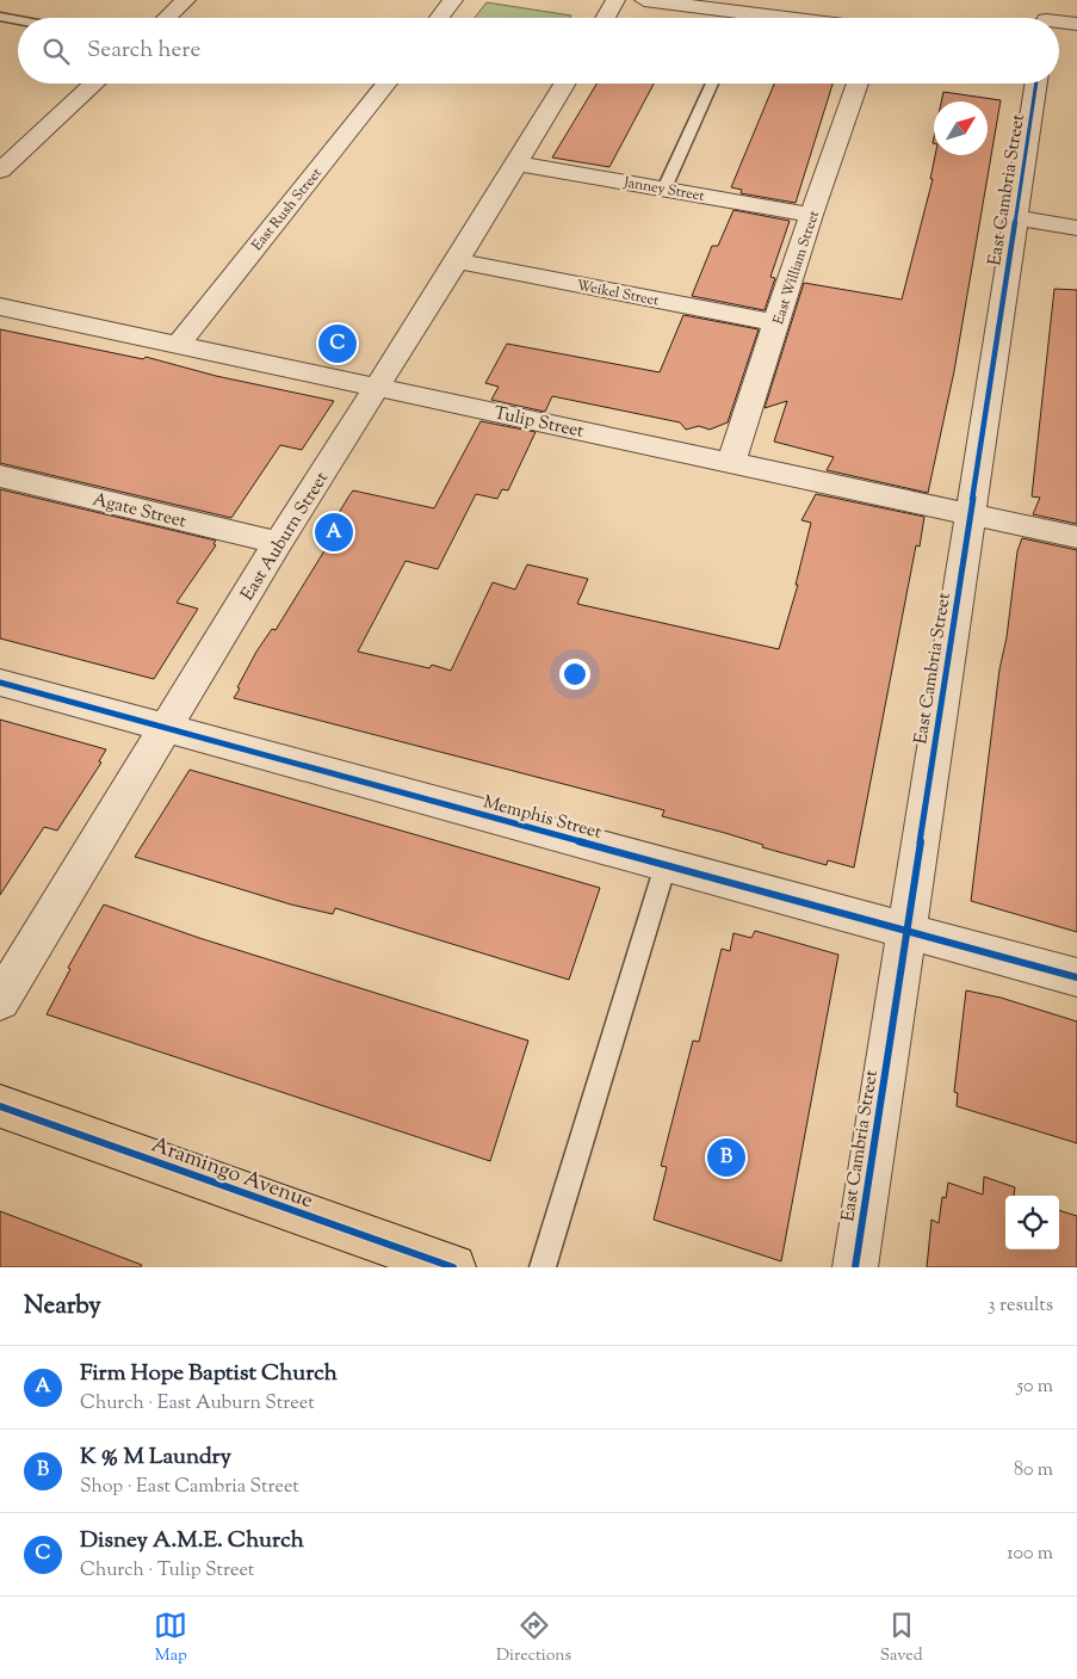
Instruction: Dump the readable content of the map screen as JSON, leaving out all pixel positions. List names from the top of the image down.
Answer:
{
  "streets": {
    "main road": ["Aramingo Avenue"],
    "street": [
      "Janney Street",
      "East Cambria Street",
      "East Rush Street",
      "East William Street",
      "Weikel Street",
      "Tulip Street",
      "Agate Street",
      "East Auburn Street",
      "Memphis Street"
    ]
  },
  "crossings": [
    ["Janney Street", "East William Street"],
    ["Janney Street", "East Auburn Street"],
    ["East Cambria Street", "Tulip Street"],
    ["East Cambria Street", "Memphis Street"],
    ["East Rush Street", "Tulip Street"],
    ["East William Street", "Weikel Street"],
    ["East William Street", "Tulip Street"],
    ["Weikel Street", "East Auburn Street"],
    ["Tulip Street", "East Auburn Street"],
    ["Agate Street", "East Auburn Street"],
    ["East Auburn Street", "Memphis Street"]
  ],
  "north": "top right",
  "page": {
    "search": "Search here",
    "pins": ["C", "A", "B"],
    "heading": ["Nearby", "3 results"],
    "list": [
      {
        "mark": "A",
        "name": "Firm Hope Baptist Church",
        "note": "Church · East Auburn Street",
        "value": "50 m"
      },
      {
        "mark": "B",
        "name": "K % M Laundry",
        "note": "Shop · East Cambria Street",
        "value": "80 m"
      },
      {
        "mark": "C",
        "name": "Disney A.M.E. Church",
        "note": "Church · Tulip Street",
        "value": "100 m"
      }
    ],
    "nav": ["Map", "Directions", "Saved"]
  }
}
